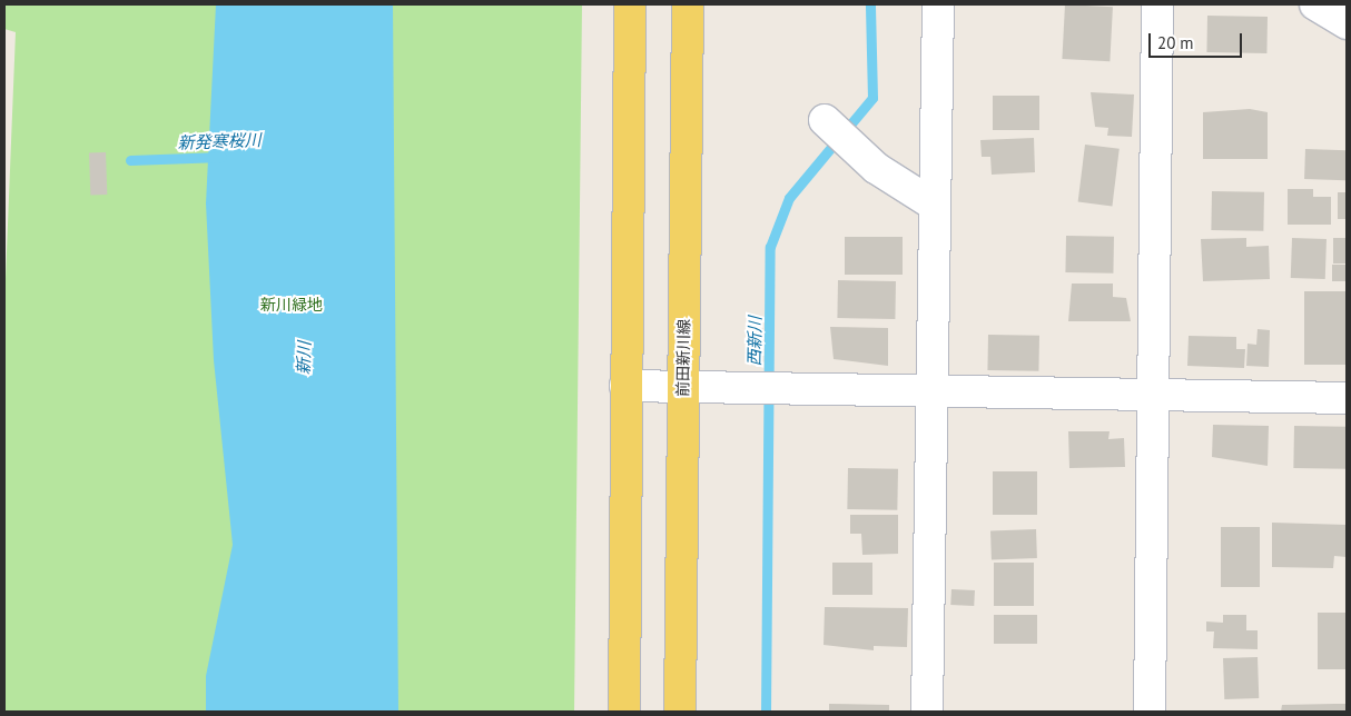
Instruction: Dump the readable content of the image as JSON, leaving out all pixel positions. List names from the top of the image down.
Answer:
{
  "streets": {
    "main road": ["前田新川線"]
  },
  "water": ["新発寒桜川", "西新川", "新川"],
  "parks": ["新川緑地"],
  "scale_bar": "20 m"
}
